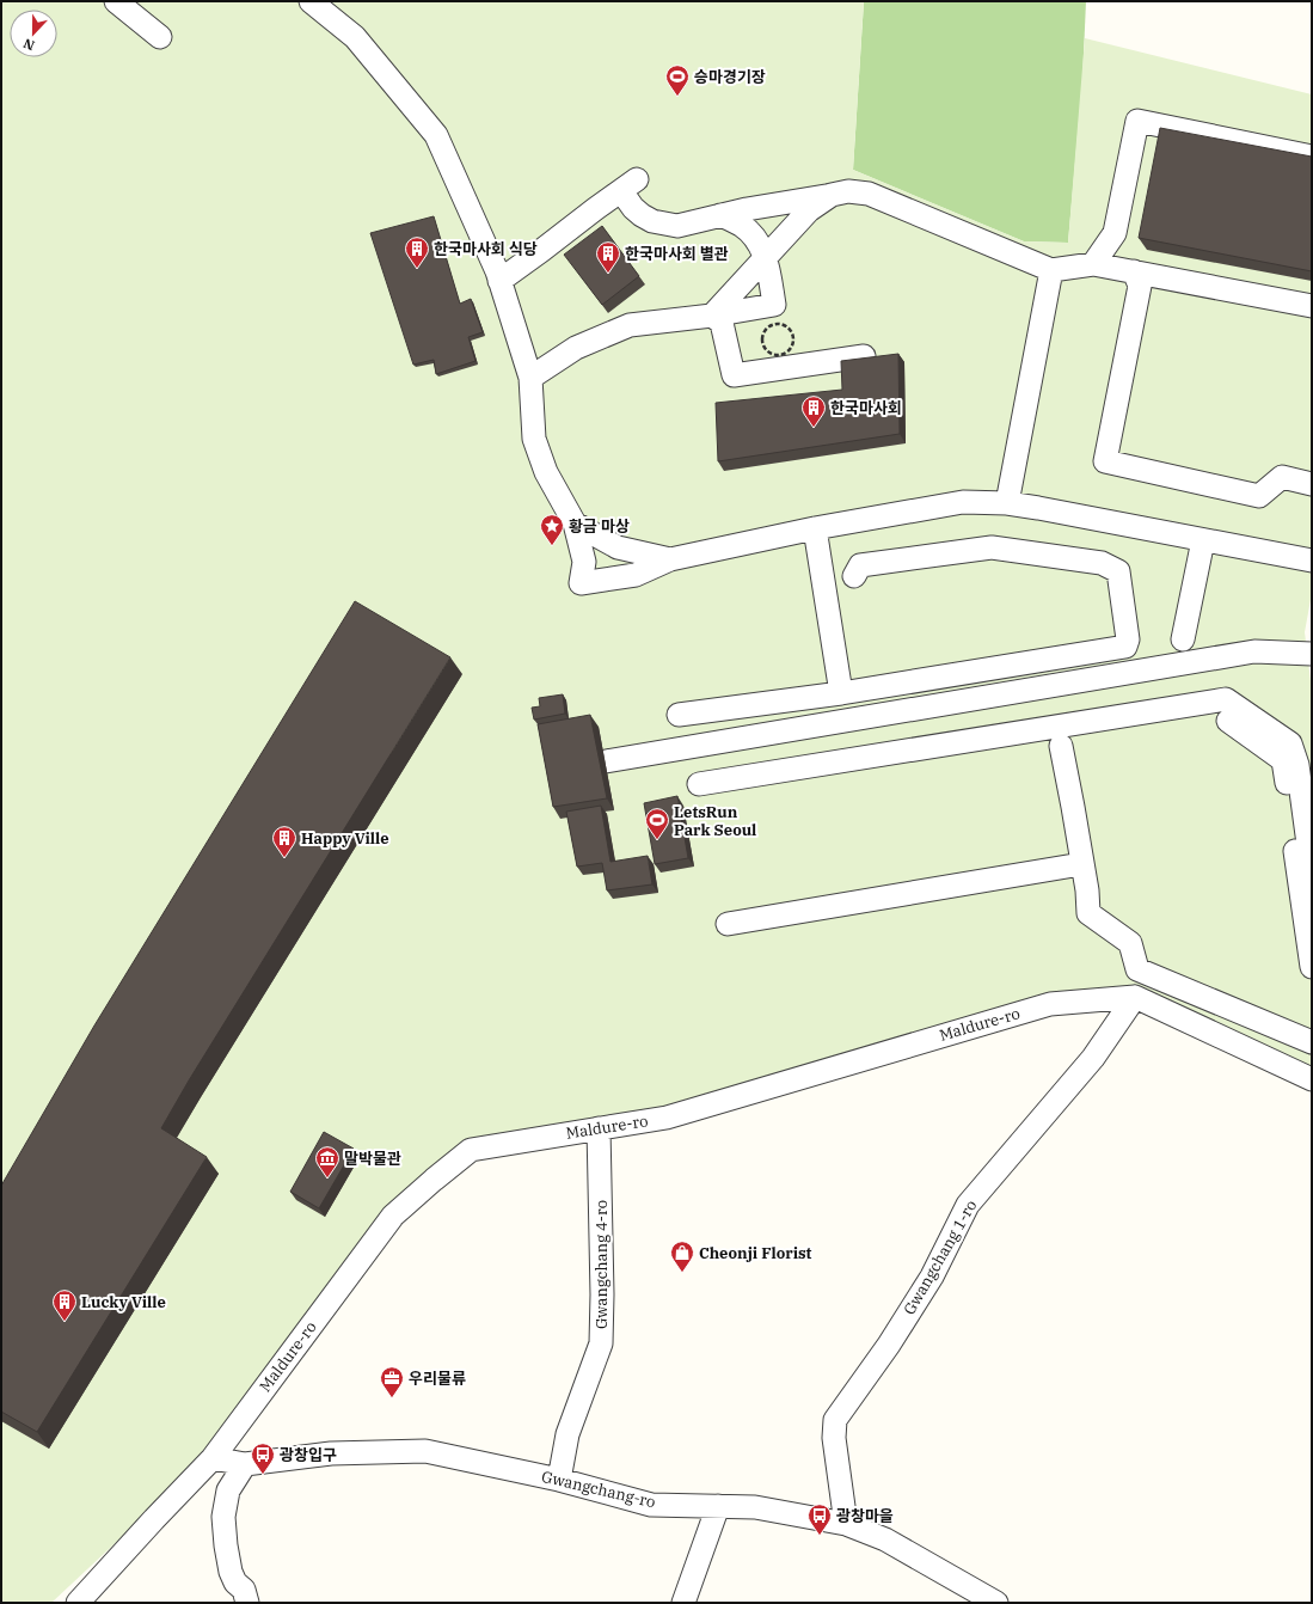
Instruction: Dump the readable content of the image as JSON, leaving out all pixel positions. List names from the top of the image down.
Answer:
{
  "streets": {
    "street": [
      "Maldure-ro",
      "Gwangchang 1-ro",
      "Gwangchang 4-ro",
      "Gwangchang-ro"
    ]
  },
  "crossings": [
    ["Maldure-ro", "Gwangchang 1-ro"],
    ["Maldure-ro", "Gwangchang 4-ro"],
    ["Maldure-ro", "Gwangchang-ro"],
    ["Gwangchang 1-ro", "Gwangchang-ro"],
    ["Gwangchang 4-ro", "Gwangchang-ro"]
  ],
  "places": {
    "sports": ["승마경기장", "LetsRun Park Seoul"],
    "building": [
      "한국마사회 식당",
      "한국마사회 별관",
      "한국마사회",
      "Happy Ville",
      "Lucky Ville"
    ],
    "place": ["황금 마상"],
    "museum": ["말박물관"],
    "shop": ["Cheonji Florist"],
    "office": ["우리물류"],
    "bus stop": ["광창입구", "광창마을"]
  },
  "north": "bottom"
}
